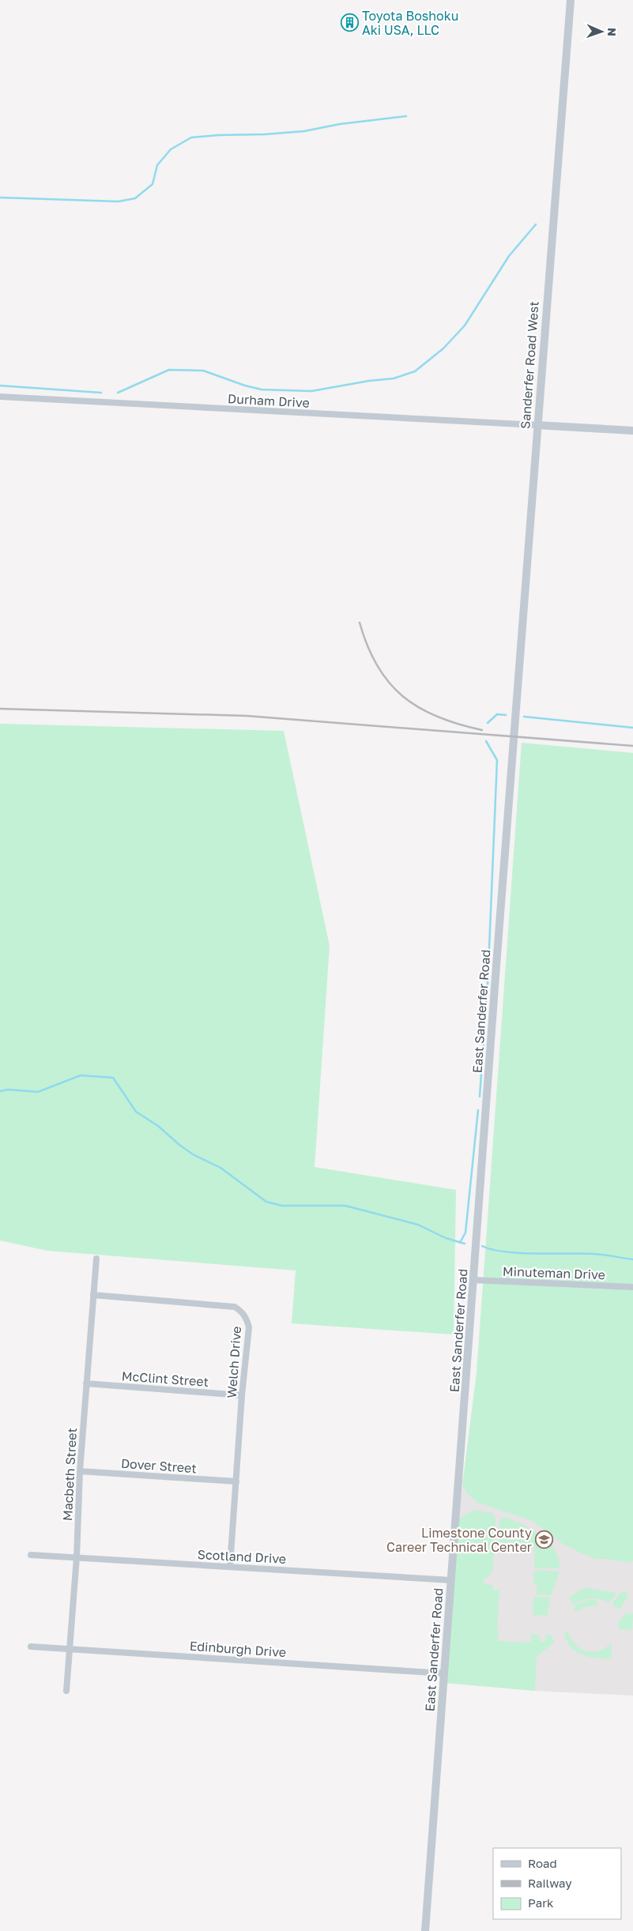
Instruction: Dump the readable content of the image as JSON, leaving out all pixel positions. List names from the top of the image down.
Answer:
{
  "streets": {
    "street": [
      "Sanderfer Road West",
      "Durham Drive",
      "East Sanderfer Road",
      "Minuteman Drive",
      "Welch Drive",
      "McClint Street",
      "Dover Street",
      "Macbeth Street",
      "Scotland Drive",
      "Edinburgh Drive"
    ]
  },
  "crossings": [
    ["Sanderfer Road West", "Durham Drive"],
    ["Sanderfer Road West", "East Sanderfer Road"],
    ["East Sanderfer Road", "Minuteman Drive"],
    ["East Sanderfer Road", "Scotland Drive"],
    ["East Sanderfer Road", "Edinburgh Drive"],
    ["Welch Drive", "McClint Street"],
    ["Welch Drive", "Dover Street"],
    ["Welch Drive", "Macbeth Street"],
    ["Welch Drive", "Scotland Drive"],
    ["McClint Street", "Macbeth Street"],
    ["Dover Street", "Macbeth Street"],
    ["Macbeth Street", "Scotland Drive"],
    ["Macbeth Street", "Edinburgh Drive"]
  ],
  "places": {
    "building": ["Toyota Boshoku Aki USA, LLC"],
    "school or university": ["Limestone County Career Technical Center"]
  },
  "legend": ["Road", "Railway", "Park"],
  "north": "right"
}
